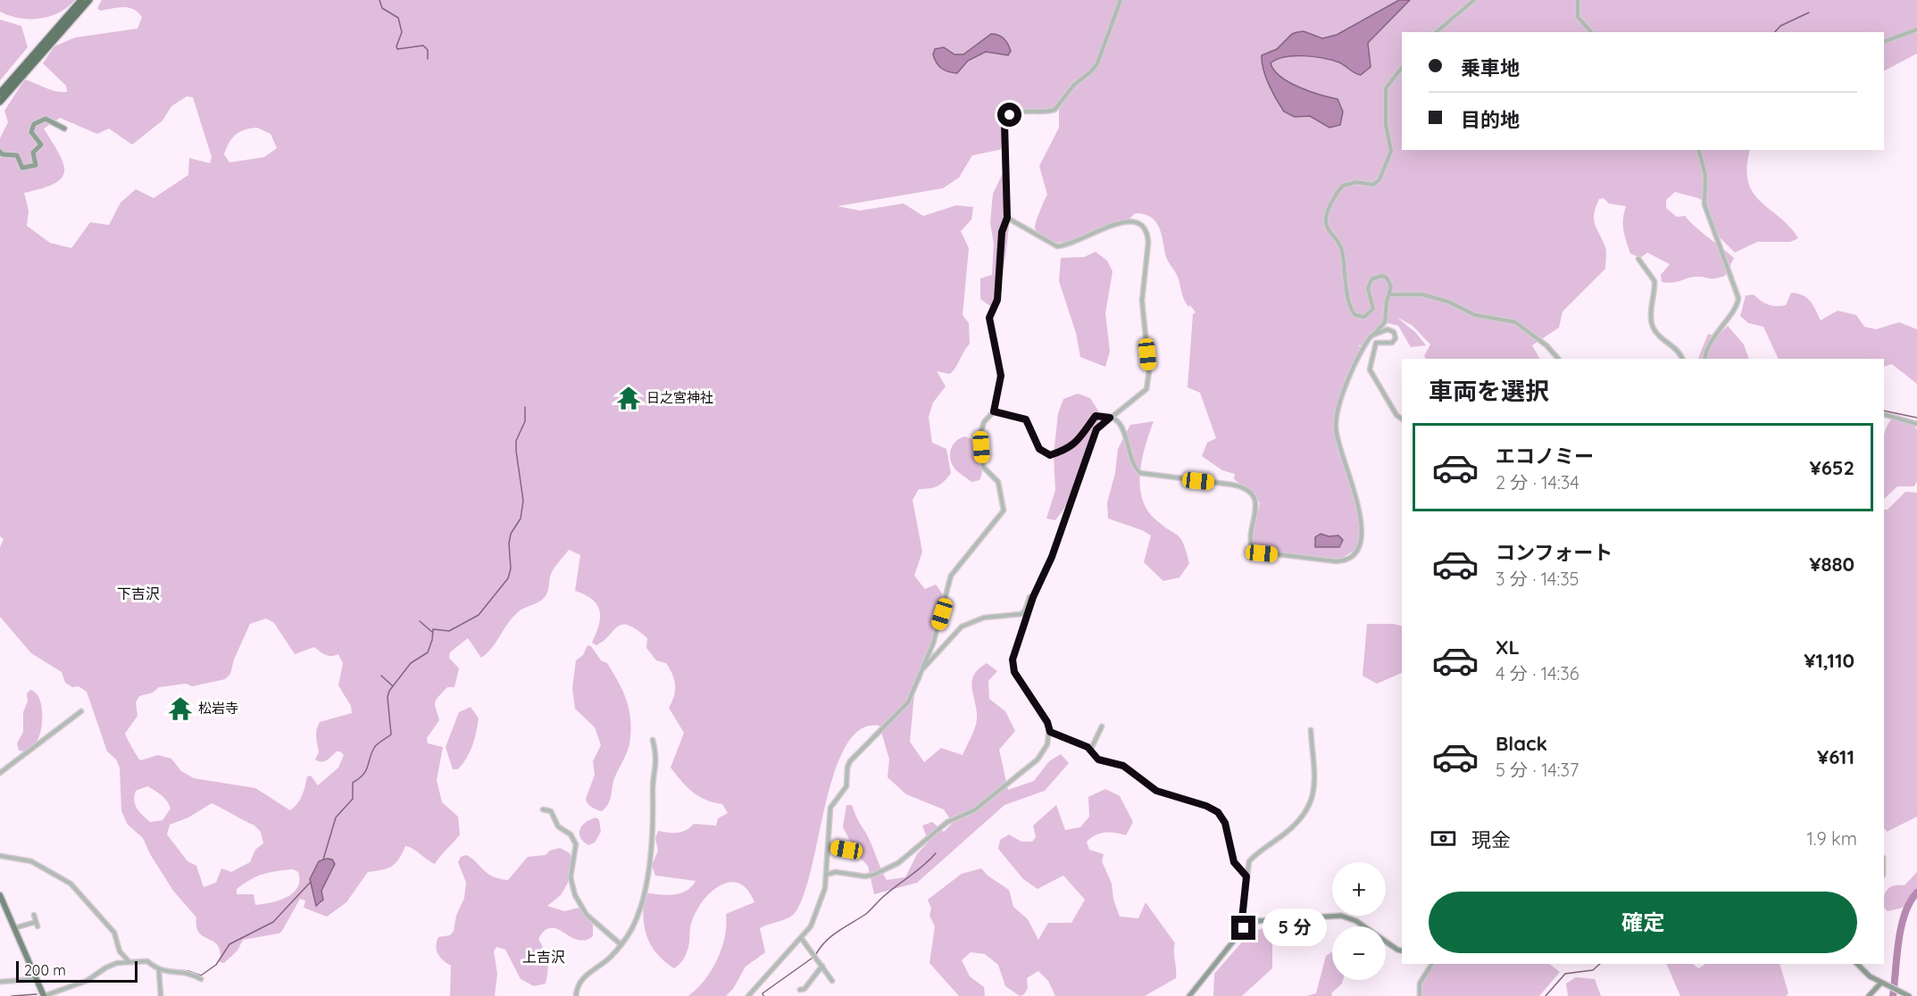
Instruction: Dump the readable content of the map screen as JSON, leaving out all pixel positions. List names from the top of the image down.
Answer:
{
  "districts": ["下吉沢", "上吉沢"],
  "places": {
    "temple": ["日之宮神社", "松岩寺"]
  },
  "scale_bar": "200 m",
  "page": {
    "banner": ["乗車地", "目的地"],
    "heading": "車両を選択",
    "list": [
      {
        "name": "エコノミー",
        "note": "2 分 · 14:34",
        "value": "¥652"
      },
      {
        "name": "コンフォート",
        "note": "3 分 · 14:35",
        "value": "¥880"
      },
      {
        "name": "XL",
        "note": "4 分 · 14:36",
        "value": "¥1,110"
      },
      {
        "name": "Black",
        "note": "5 分 · 14:37",
        "value": "¥611"
      }
    ],
    "pay": ["現金", "1.9 km"],
    "map_buttons": ["+", "−"],
    "buttons": "確定",
    "bubble": "5 分",
    "scale": "200 m"
  }
}
